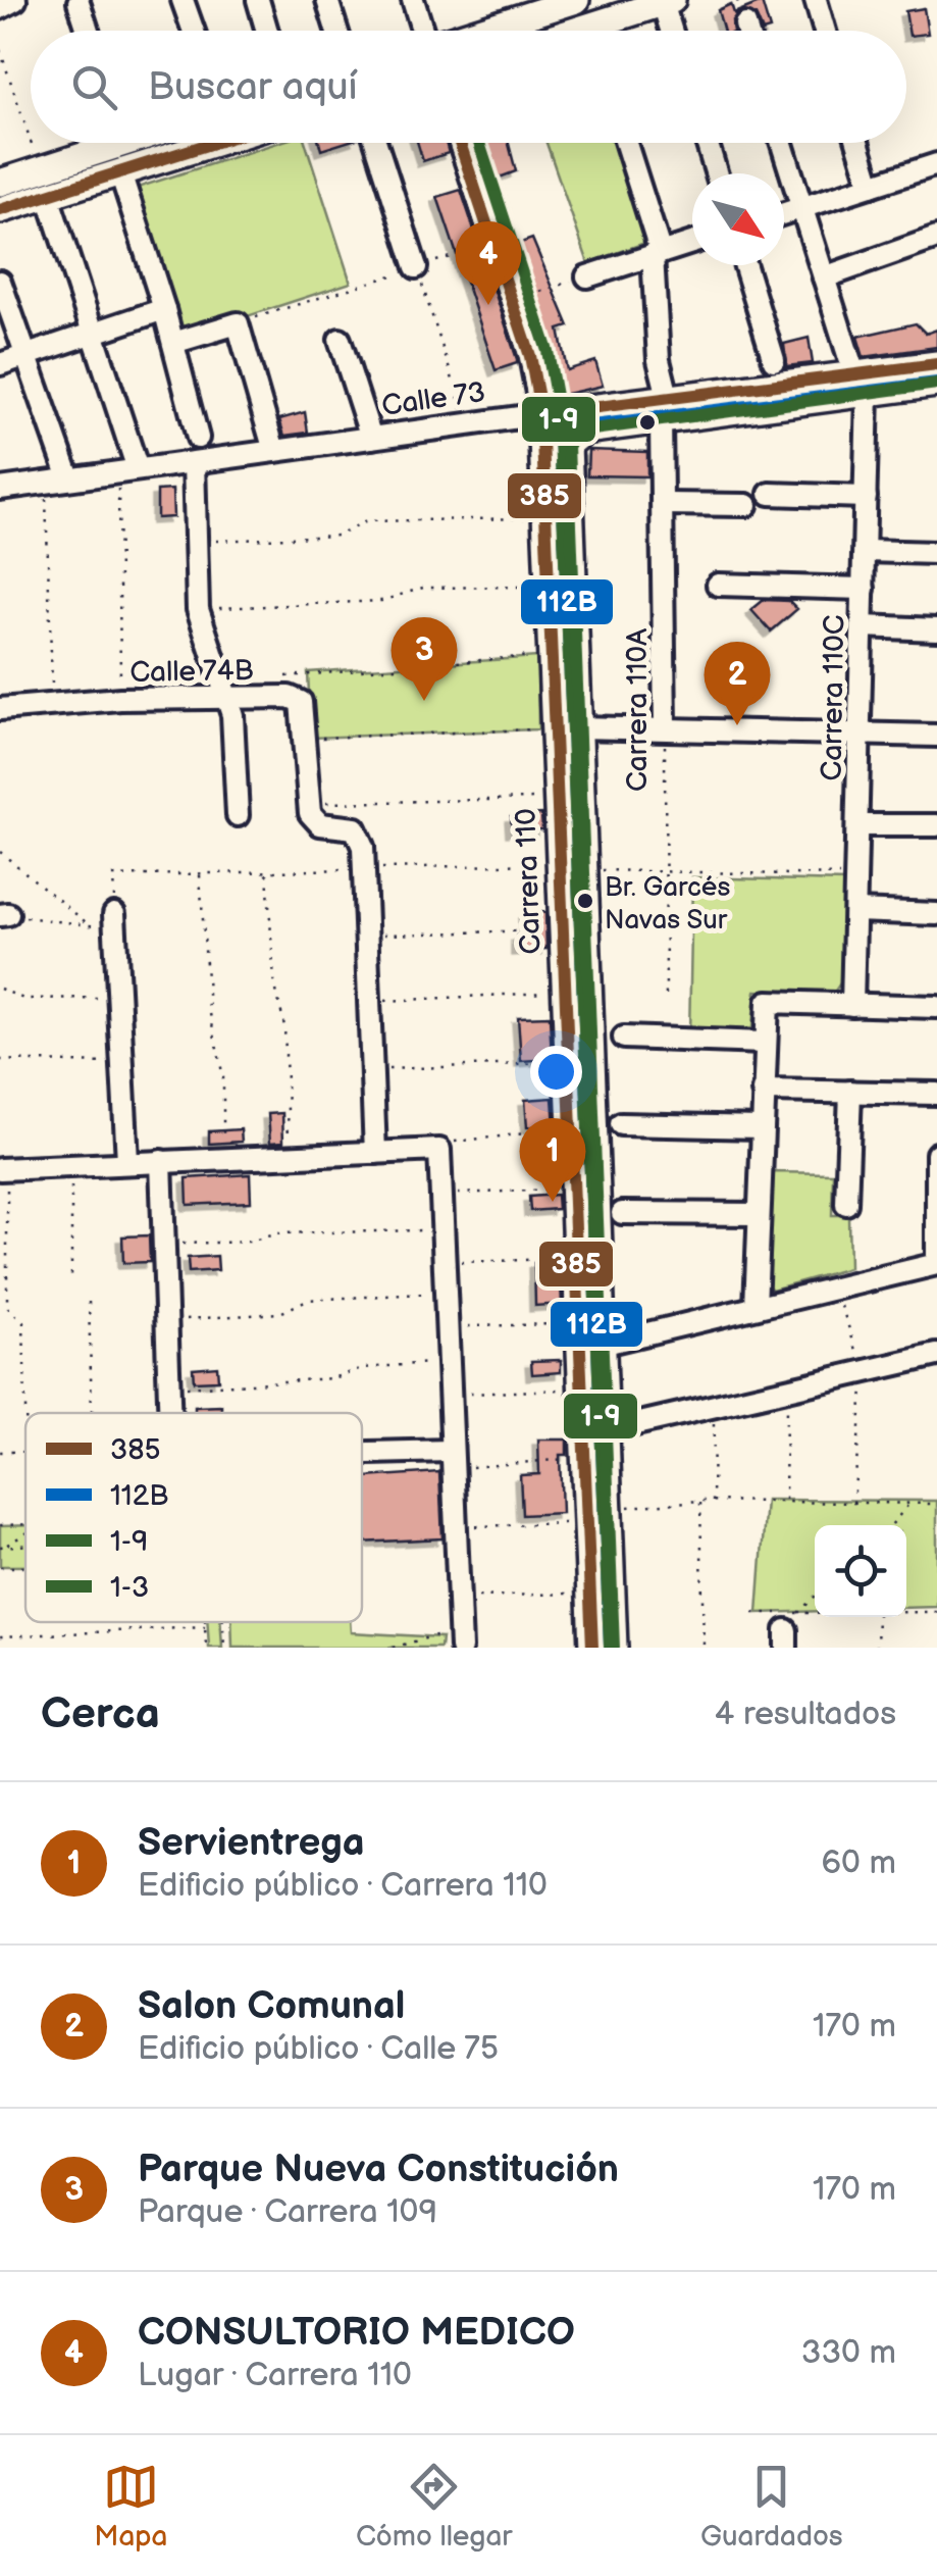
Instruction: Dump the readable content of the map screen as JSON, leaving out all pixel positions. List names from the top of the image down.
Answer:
{
  "streets": {
    "main road": ["Calle 73", "Carrera 110"],
    "street": ["Calle 74B", "Carrera 110C", "Carrera 110A"]
  },
  "crossings": [
    ["Calle 73", "Carrera 110C"],
    ["Calle 73", "Carrera 110A"],
    ["Calle 73", "Carrera 110"]
  ],
  "places": ["Br. Garcés Navas Sur"],
  "lines": [
    "transit line 385",
    "transit line 1-9",
    "transit line 112B",
    "transit line 1-3"
  ],
  "legend": [
    "385",
    "112B",
    "1-9",
    "1-3"
  ],
  "north": "bottom right",
  "page": {
    "search": "Buscar aquí",
    "pins": [
      "4",
      "3",
      "2",
      "1"
    ],
    "heading": ["Cerca", "4 resultados"],
    "list": [
      {
        "mark": "1",
        "name": "Servientrega",
        "note": "Edificio público · Carrera 110",
        "value": "60 m"
      },
      {
        "mark": "2",
        "name": "Salon Comunal",
        "note": "Edificio público · Calle 75",
        "value": "170 m"
      },
      {
        "mark": "3",
        "name": "Parque Nueva Constitución",
        "note": "Parque · Carrera 109",
        "value": "170 m"
      },
      {
        "mark": "4",
        "name": "CONSULTORIO MEDICO",
        "note": "Lugar · Carrera 110",
        "value": "330 m"
      }
    ],
    "nav": ["Mapa", "Cómo llegar", "Guardados"]
  }
}
